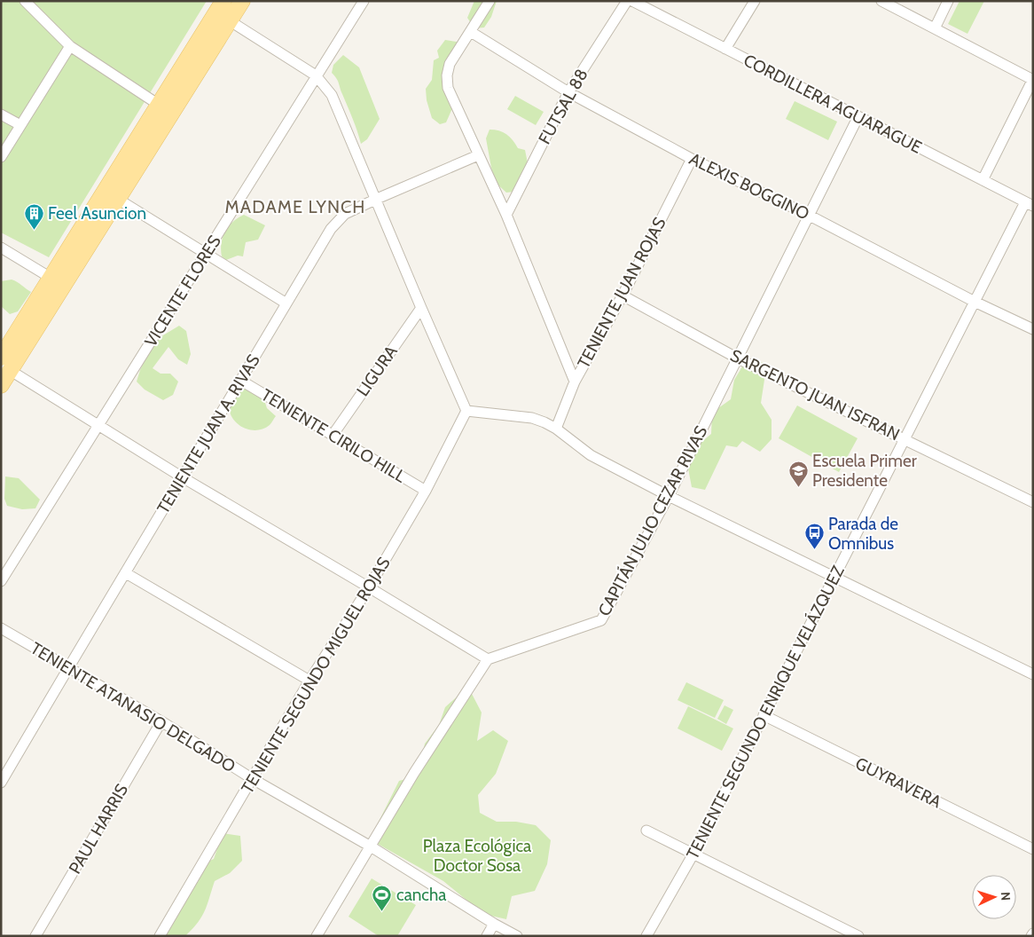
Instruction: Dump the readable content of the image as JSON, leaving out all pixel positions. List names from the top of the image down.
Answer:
{
  "streets": {
    "street": [
      "CORDILLERA AGUARAGUE",
      "FUTSAL 88",
      "ALEXIS BOGGINO",
      "VICENTE FLORES",
      "TENIENTE JUAN ROJAS",
      "LIGURA",
      "SARGENTO JUAN ISFRAN",
      "TENIENTE JUAN A. RIVAS",
      "TENIENTE CIRILO HILL",
      "CAPITÁN JULIO CEZAR RIVAS",
      "TENIENTE SEGUNDO MIGUEL ROJAS",
      "TENIENTE ATANASIO DELGADO",
      "TENIENTE SEGUNDO ENRIQUE VELÁZQUEZ",
      "GUYRAVERA",
      "PAUL HARRIS"
    ]
  },
  "crossings": [
    ["CORDILLERA AGUARAGUE", "CAPITÁN JULIO CEZAR RIVAS"],
    ["CORDILLERA AGUARAGUE", "TENIENTE SEGUNDO ENRIQUE VELÁZQUEZ"],
    ["FUTSAL 88", "ALEXIS BOGGINO"],
    ["ALEXIS BOGGINO", "TENIENTE JUAN ROJAS"],
    ["ALEXIS BOGGINO", "CAPITÁN JULIO CEZAR RIVAS"],
    ["ALEXIS BOGGINO", "TENIENTE SEGUNDO ENRIQUE VELÁZQUEZ"],
    ["TENIENTE JUAN ROJAS", "SARGENTO JUAN ISFRAN"],
    ["LIGURA", "TENIENTE CIRILO HILL"],
    ["SARGENTO JUAN ISFRAN", "CAPITÁN JULIO CEZAR RIVAS"],
    ["SARGENTO JUAN ISFRAN", "TENIENTE SEGUNDO ENRIQUE VELÁZQUEZ"],
    ["TENIENTE JUAN A. RIVAS", "TENIENTE CIRILO HILL"],
    ["TENIENTE JUAN A. RIVAS", "TENIENTE ATANASIO DELGADO"],
    ["TENIENTE CIRILO HILL", "TENIENTE SEGUNDO MIGUEL ROJAS"],
    ["TENIENTE SEGUNDO MIGUEL ROJAS", "TENIENTE ATANASIO DELGADO"],
    ["TENIENTE ATANASIO DELGADO", "PAUL HARRIS"],
    ["TENIENTE SEGUNDO ENRIQUE VELÁZQUEZ", "GUYRAVERA"]
  ],
  "districts": ["MADAME LYNCH"],
  "parks": ["Plaza Ecológica Doctor Sosa"],
  "places": {
    "building": ["Feel Asuncion"],
    "school or university": ["Escuela Primer Presidente"],
    "bus stop": ["Parada de Omnibus"],
    "sports": ["cancha"]
  },
  "north": "right"
}
